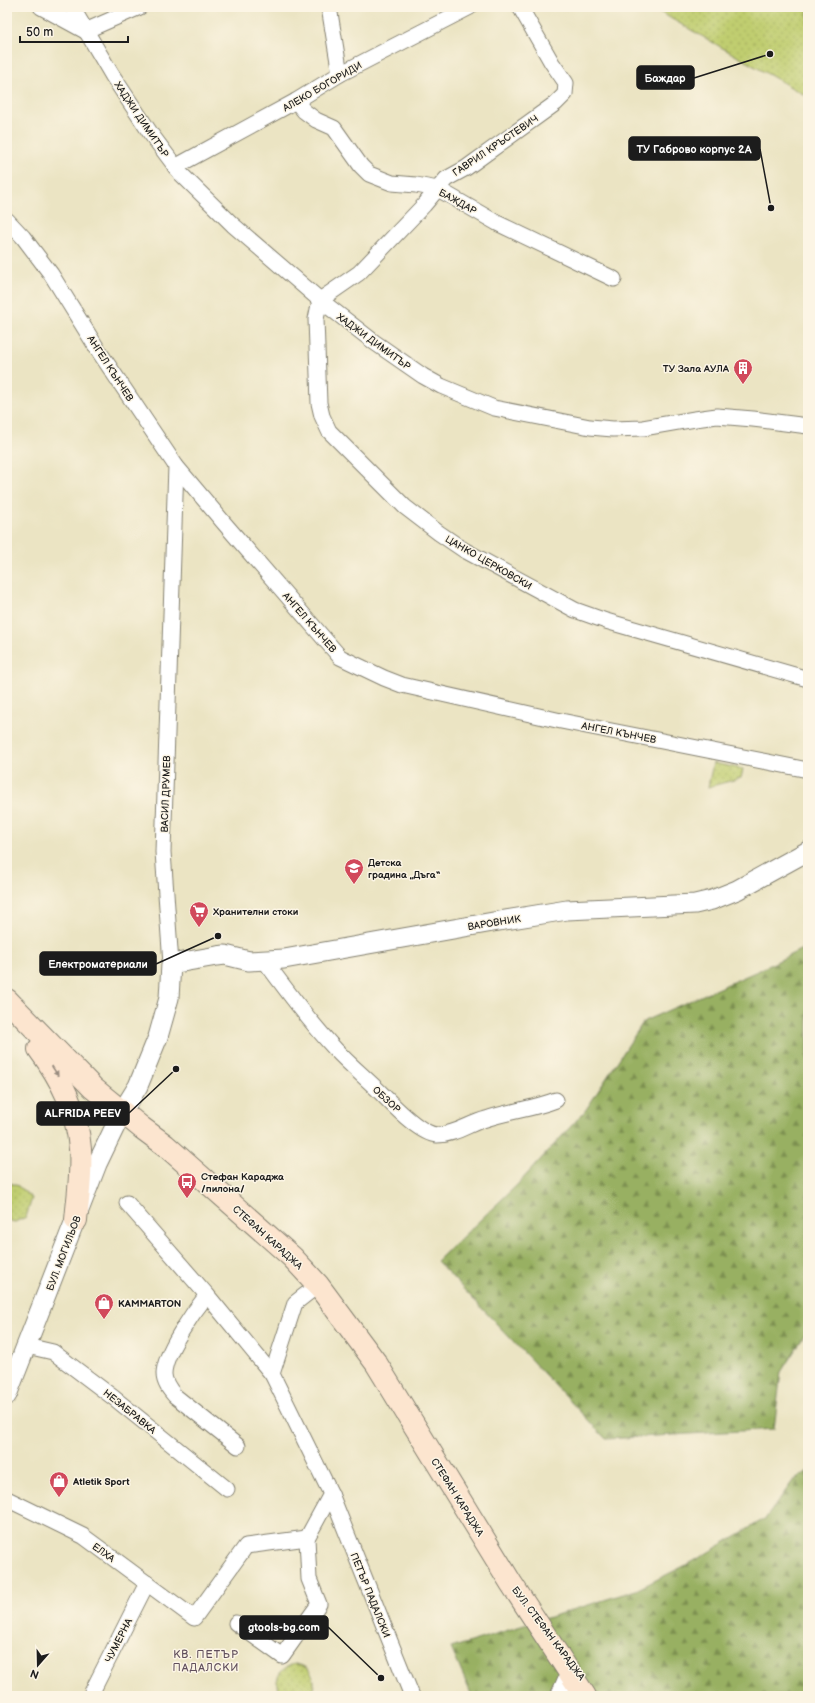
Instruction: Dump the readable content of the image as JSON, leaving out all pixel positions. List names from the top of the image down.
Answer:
{
  "streets": {
    "main road": ["СТЕФАН КАРАДЖА", "БУЛ. СТЕФАН КАРАДЖА"],
    "street": [
      "АЛЕКО БОГОРИДИ",
      "ХАДЖИ ДИМИТЪР",
      "ГАВРИЛ КРЪСТЕВИЧ",
      "БАЖДАР",
      "АНГЕЛ КЪНЧЕВ",
      "ЦАНКО ЦЕРКОВСКИ",
      "ВАСИЛ ДРУМЕВ",
      "ВАРОВНИК",
      "ОБЗОР",
      "БУЛ. МОГИЛЬОВ",
      "НЕЗАБРАВКА",
      "ЕЛХА",
      "ПЕТЪР ПАДАЛСКИ",
      "ЧУМЕРНА"
    ]
  },
  "crossings": [
    ["АЛЕКО БОГОРИДИ", "ХАДЖИ ДИМИТЪР"],
    ["АЛЕКО БОГОРИДИ", "БАЖДАР"],
    ["ХАДЖИ ДИМИТЪР", "ГАВРИЛ КРЪСТЕВИЧ"],
    ["ХАДЖИ ДИМИТЪР", "ЦАНКО ЦЕРКОВСКИ"],
    ["ГАВРИЛ КРЪСТЕВИЧ", "БАЖДАР"],
    ["ГАВРИЛ КРЪСТЕВИЧ", "ЦАНКО ЦЕРКОВСКИ"],
    ["АНГЕЛ КЪНЧЕВ", "ВАСИЛ ДРУМЕВ"],
    ["ВАСИЛ ДРУМЕВ", "ВАРОВНИК"],
    ["ВАСИЛ ДРУМЕВ", "СТЕФАН КАРАДЖА"],
    ["ВАСИЛ ДРУМЕВ", "БУЛ. МОГИЛЬОВ"],
    ["ВАРОВНИК", "ОБЗОР"],
    ["СТЕФАН КАРАДЖА", "БУЛ. МОГИЛЬОВ"],
    ["СТЕФАН КАРАДЖА", "БУЛ. СТЕФАН КАРАДЖА"],
    ["БУЛ. МОГИЛЬОВ", "НЕЗАБРАВКА"],
    ["ЕЛХА", "ЧУМЕРНА"]
  ],
  "districts": ["КВ. ПЕТЪР ПАДАЛСКИ"],
  "places": {
    "other": [
      "Баждар",
      "ТУ Габрово корпус 2А",
      "Електроматериали",
      "ALFRIDA PEEV",
      "gtools-bg.com"
    ],
    "building": ["ТУ Зала АУЛА"],
    "school or university": ["Детска градина „Дъга“"],
    "supermarket": ["Хранителни стоки"],
    "bus stop": ["Стефан Караджа /пилона/"],
    "shop": ["KAMMARTON", "Atletik Sport"]
  },
  "scale_bar": "50 m",
  "north": "bottom"
}
